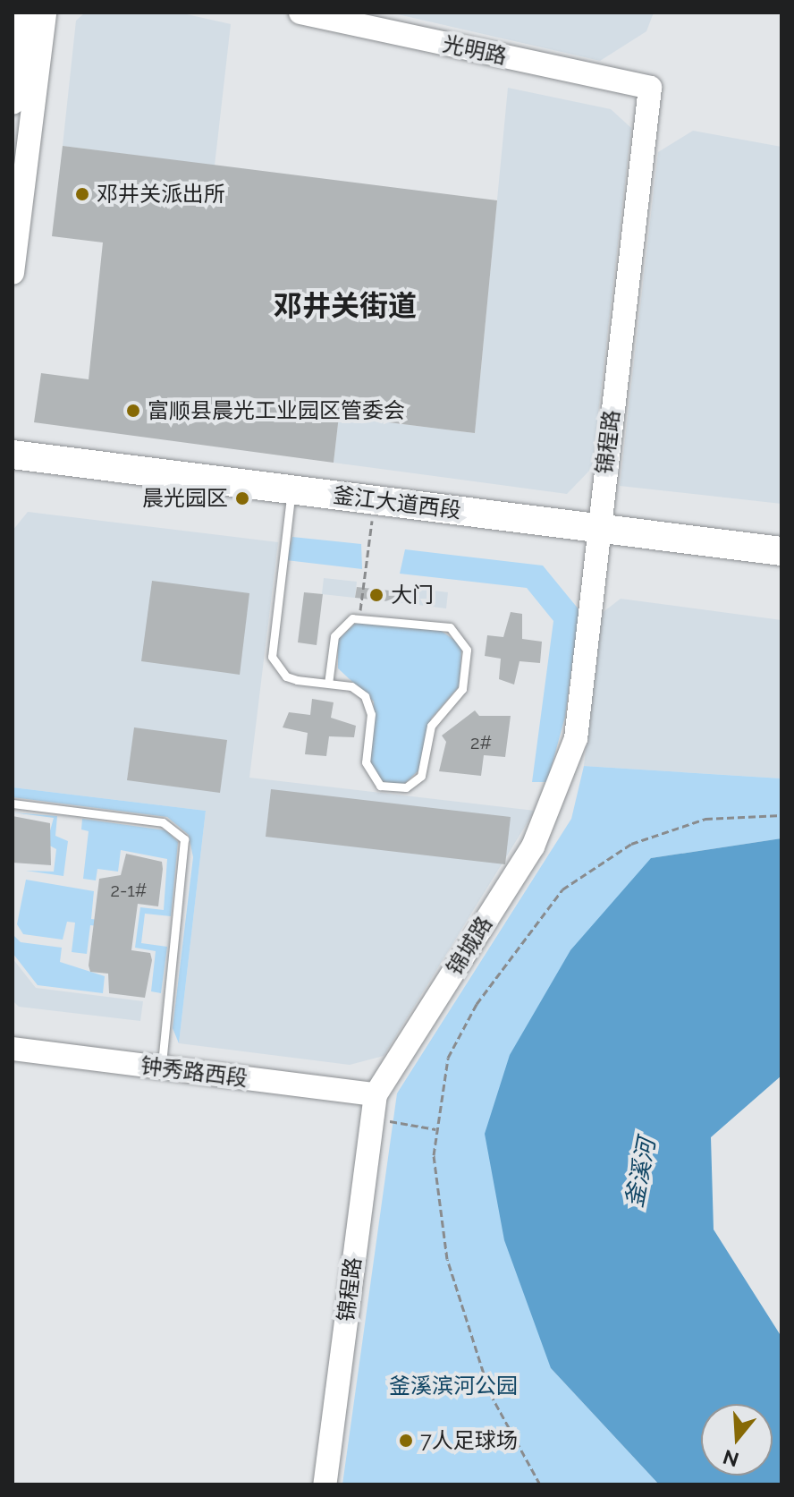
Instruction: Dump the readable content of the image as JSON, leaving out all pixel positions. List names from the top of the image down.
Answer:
{
  "streets": {
    "highway": ["釜江大道西段"],
    "street": [
      "光明路",
      "锦程路",
      "锦城路",
      "钟秀路西段"
    ]
  },
  "crossings": [
    ["光明路", "锦程路"],
    ["锦程路", "釜江大道西段"],
    ["锦程路", "锦城路"],
    ["锦程路", "钟秀路西段"],
    ["锦城路", "钟秀路西段"]
  ],
  "districts": ["邓井关街道"],
  "water": ["釜溪河"],
  "parks": ["釜溪滨河公园"],
  "places": [
    "邓井关派出所",
    "富顺县晨光工业园区管委会",
    "晨光园区",
    "大门",
    "7人足球场"
  ],
  "house_numbers": ["2#", "2-1#"],
  "north": "bottom"
}
